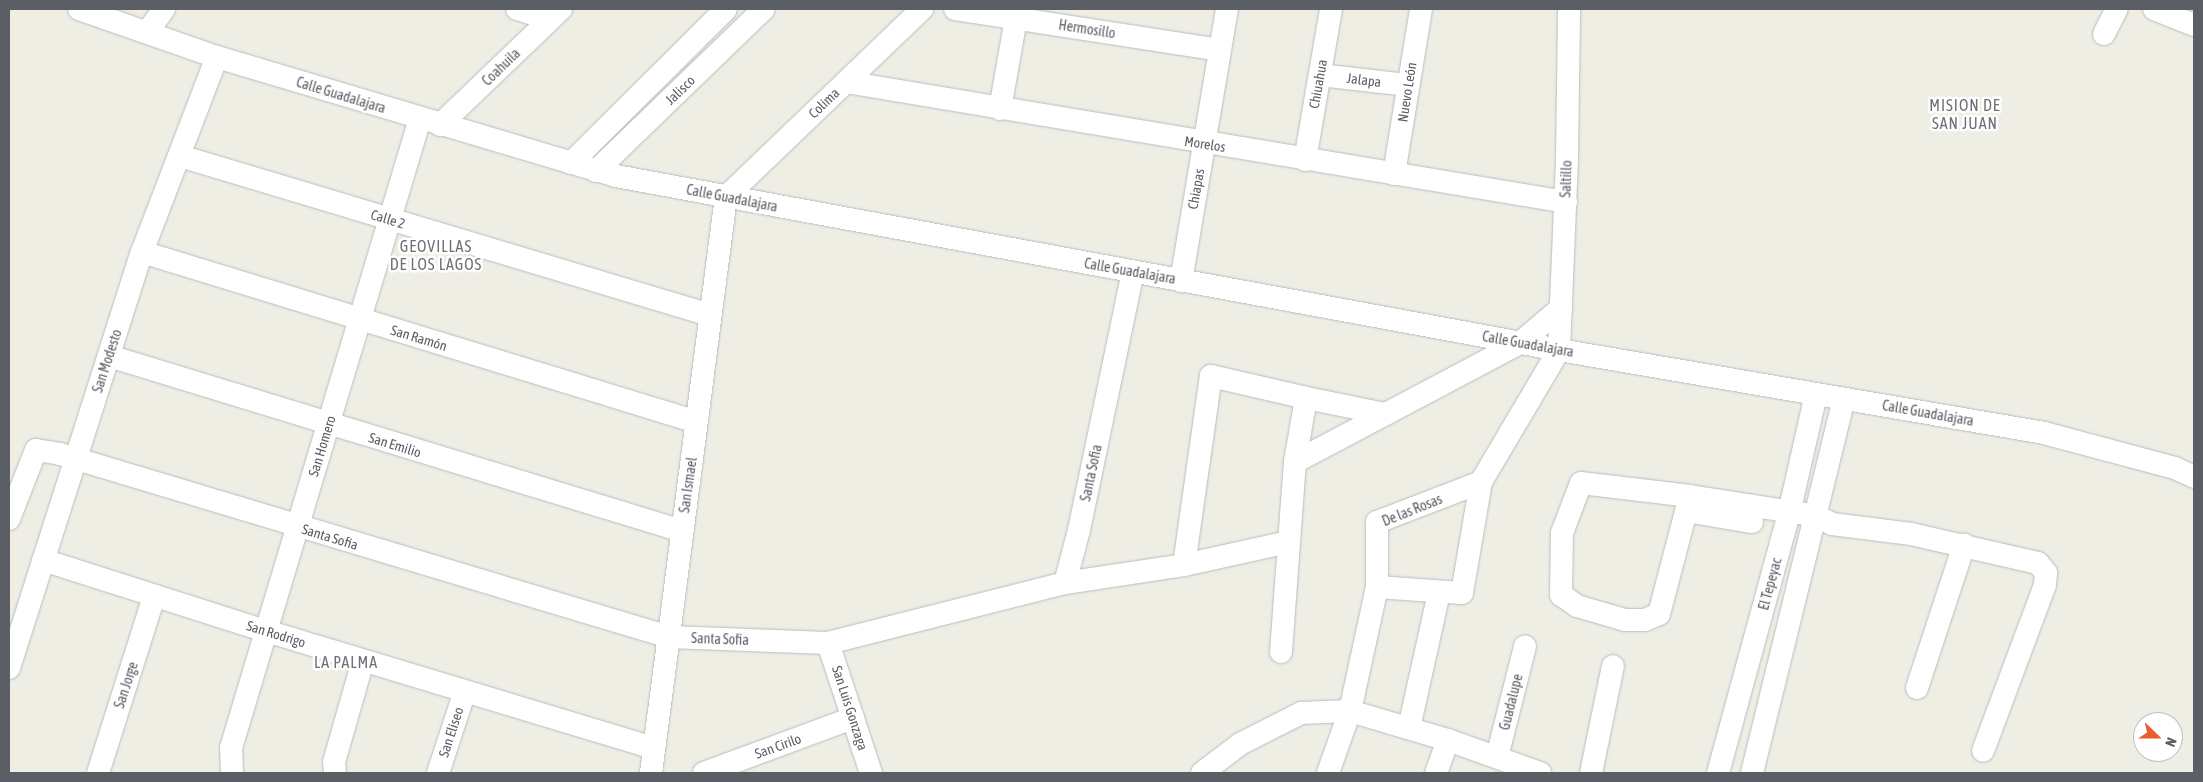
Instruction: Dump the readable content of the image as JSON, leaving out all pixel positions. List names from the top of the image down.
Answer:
{
  "streets": {
    "street": [
      "Hermosillo",
      "Coahuila",
      "Jalapa",
      "Chiuahua",
      "Jalisco",
      "Nuevo León",
      "Calle Guadalajara",
      "Colima",
      "Morelos",
      "Saltillo",
      "Chiapas",
      "Calle 2",
      "San Ramón",
      "San Modesto",
      "San Emilio",
      "San Homero",
      "Santa Sofia",
      "San Ismael",
      "De las Rosas",
      "El Tepeyac",
      "San Rodrigo",
      "San Jorge",
      "Guadalupe",
      "San Luis Gonzaga",
      "San Eliseo",
      "San Cirilo"
    ]
  },
  "crossings": [
    ["Hermosillo", "Chiapas"],
    ["Coahuila", "Calle Guadalajara"],
    ["Coahuila", "San Homero"],
    ["Jalapa", "Chiuahua"],
    ["Jalapa", "Nuevo León"],
    ["Chiuahua", "Morelos"],
    ["Jalisco", "Calle Guadalajara"],
    ["Nuevo León", "Morelos"],
    ["Calle Guadalajara", "Colima"],
    ["Calle Guadalajara", "Saltillo"],
    ["Calle Guadalajara", "Chiapas"],
    ["Calle Guadalajara", "San Modesto"],
    ["Calle Guadalajara", "San Homero"],
    ["Calle Guadalajara", "Santa Sofia"],
    ["Calle Guadalajara", "San Ismael"],
    ["Calle Guadalajara", "El Tepeyac"],
    ["Colima", "Morelos"],
    ["Colima", "San Ismael"],
    ["Morelos", "Saltillo"],
    ["Morelos", "Chiapas"],
    ["Calle 2", "San Modesto"],
    ["Calle 2", "San Homero"],
    ["Calle 2", "San Ismael"],
    ["San Ramón", "San Modesto"],
    ["San Ramón", "San Homero"],
    ["San Ramón", "San Ismael"],
    ["San Modesto", "San Emilio"],
    ["San Modesto", "Santa Sofia"],
    ["San Modesto", "San Rodrigo"],
    ["San Emilio", "San Homero"],
    ["San Emilio", "San Ismael"],
    ["San Homero", "Santa Sofia"],
    ["San Homero", "San Rodrigo"],
    ["Santa Sofia", "San Ismael"],
    ["Santa Sofia", "San Luis Gonzaga"],
    ["San Ismael", "San Rodrigo"],
    ["San Rodrigo", "San Jorge"],
    ["San Rodrigo", "San Eliseo"],
    ["San Luis Gonzaga", "San Cirilo"]
  ],
  "districts": ["MISION DE SAN JUAN", "GEOVILLAS DE LOS LAGOS", "LA PALMA"],
  "north": "right"
}
